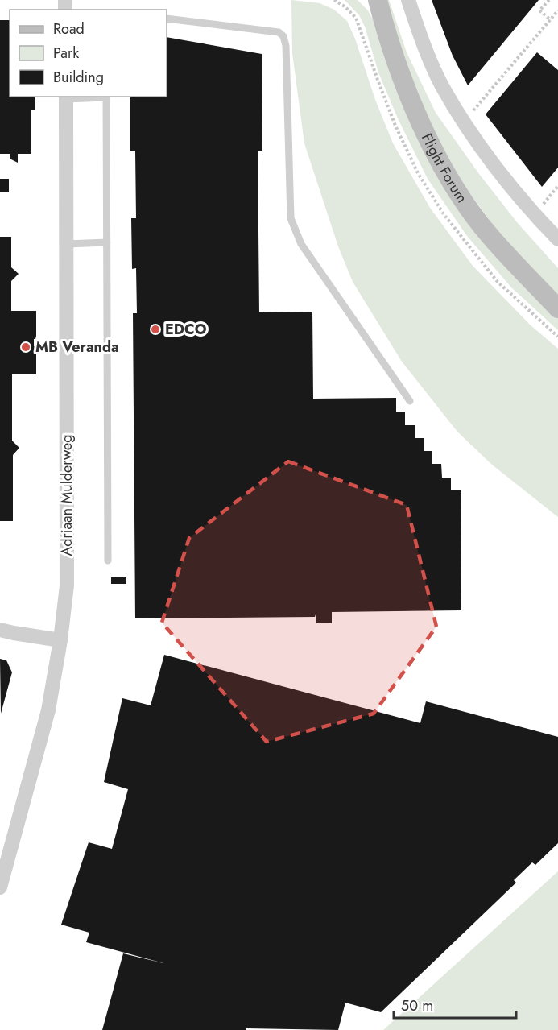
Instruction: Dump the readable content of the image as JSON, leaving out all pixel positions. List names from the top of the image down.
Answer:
{
  "streets": {
    "main road": ["Flight Forum"],
    "street": ["Adriaan Mulderweg"]
  },
  "places": ["EDCO", "MB Veranda"],
  "legend": ["Road", "Park", "Building"],
  "scale_bar": "50 m"
}
